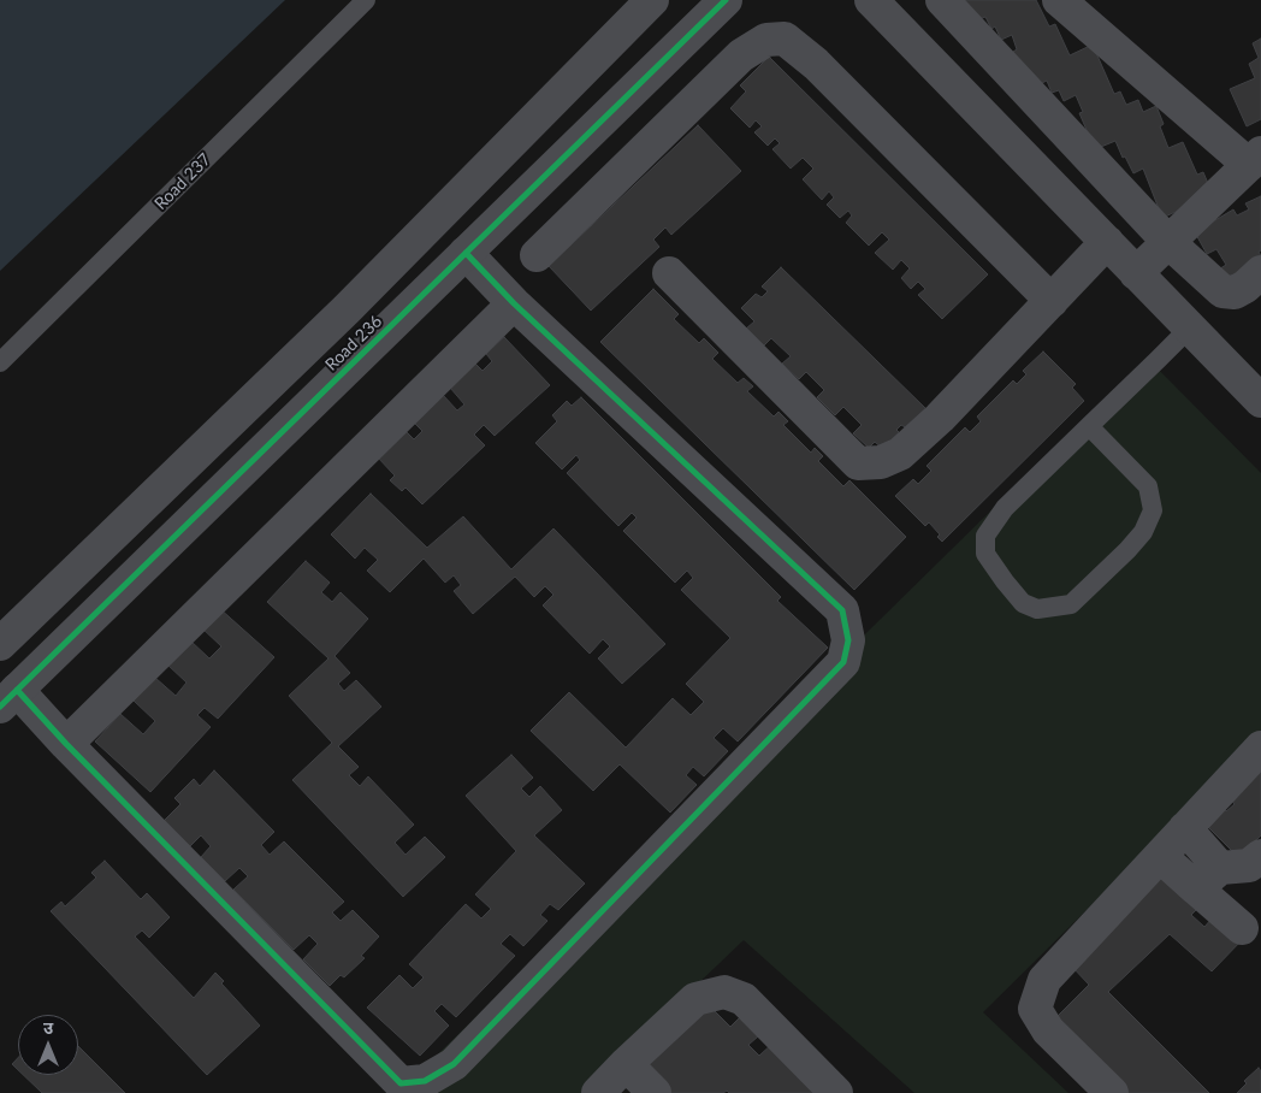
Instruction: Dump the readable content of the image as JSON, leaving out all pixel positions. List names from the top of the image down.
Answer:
{
  "streets": {
    "street": ["Road 236"],
    "lane": ["Road 237"]
  },
  "north": "top"
}
